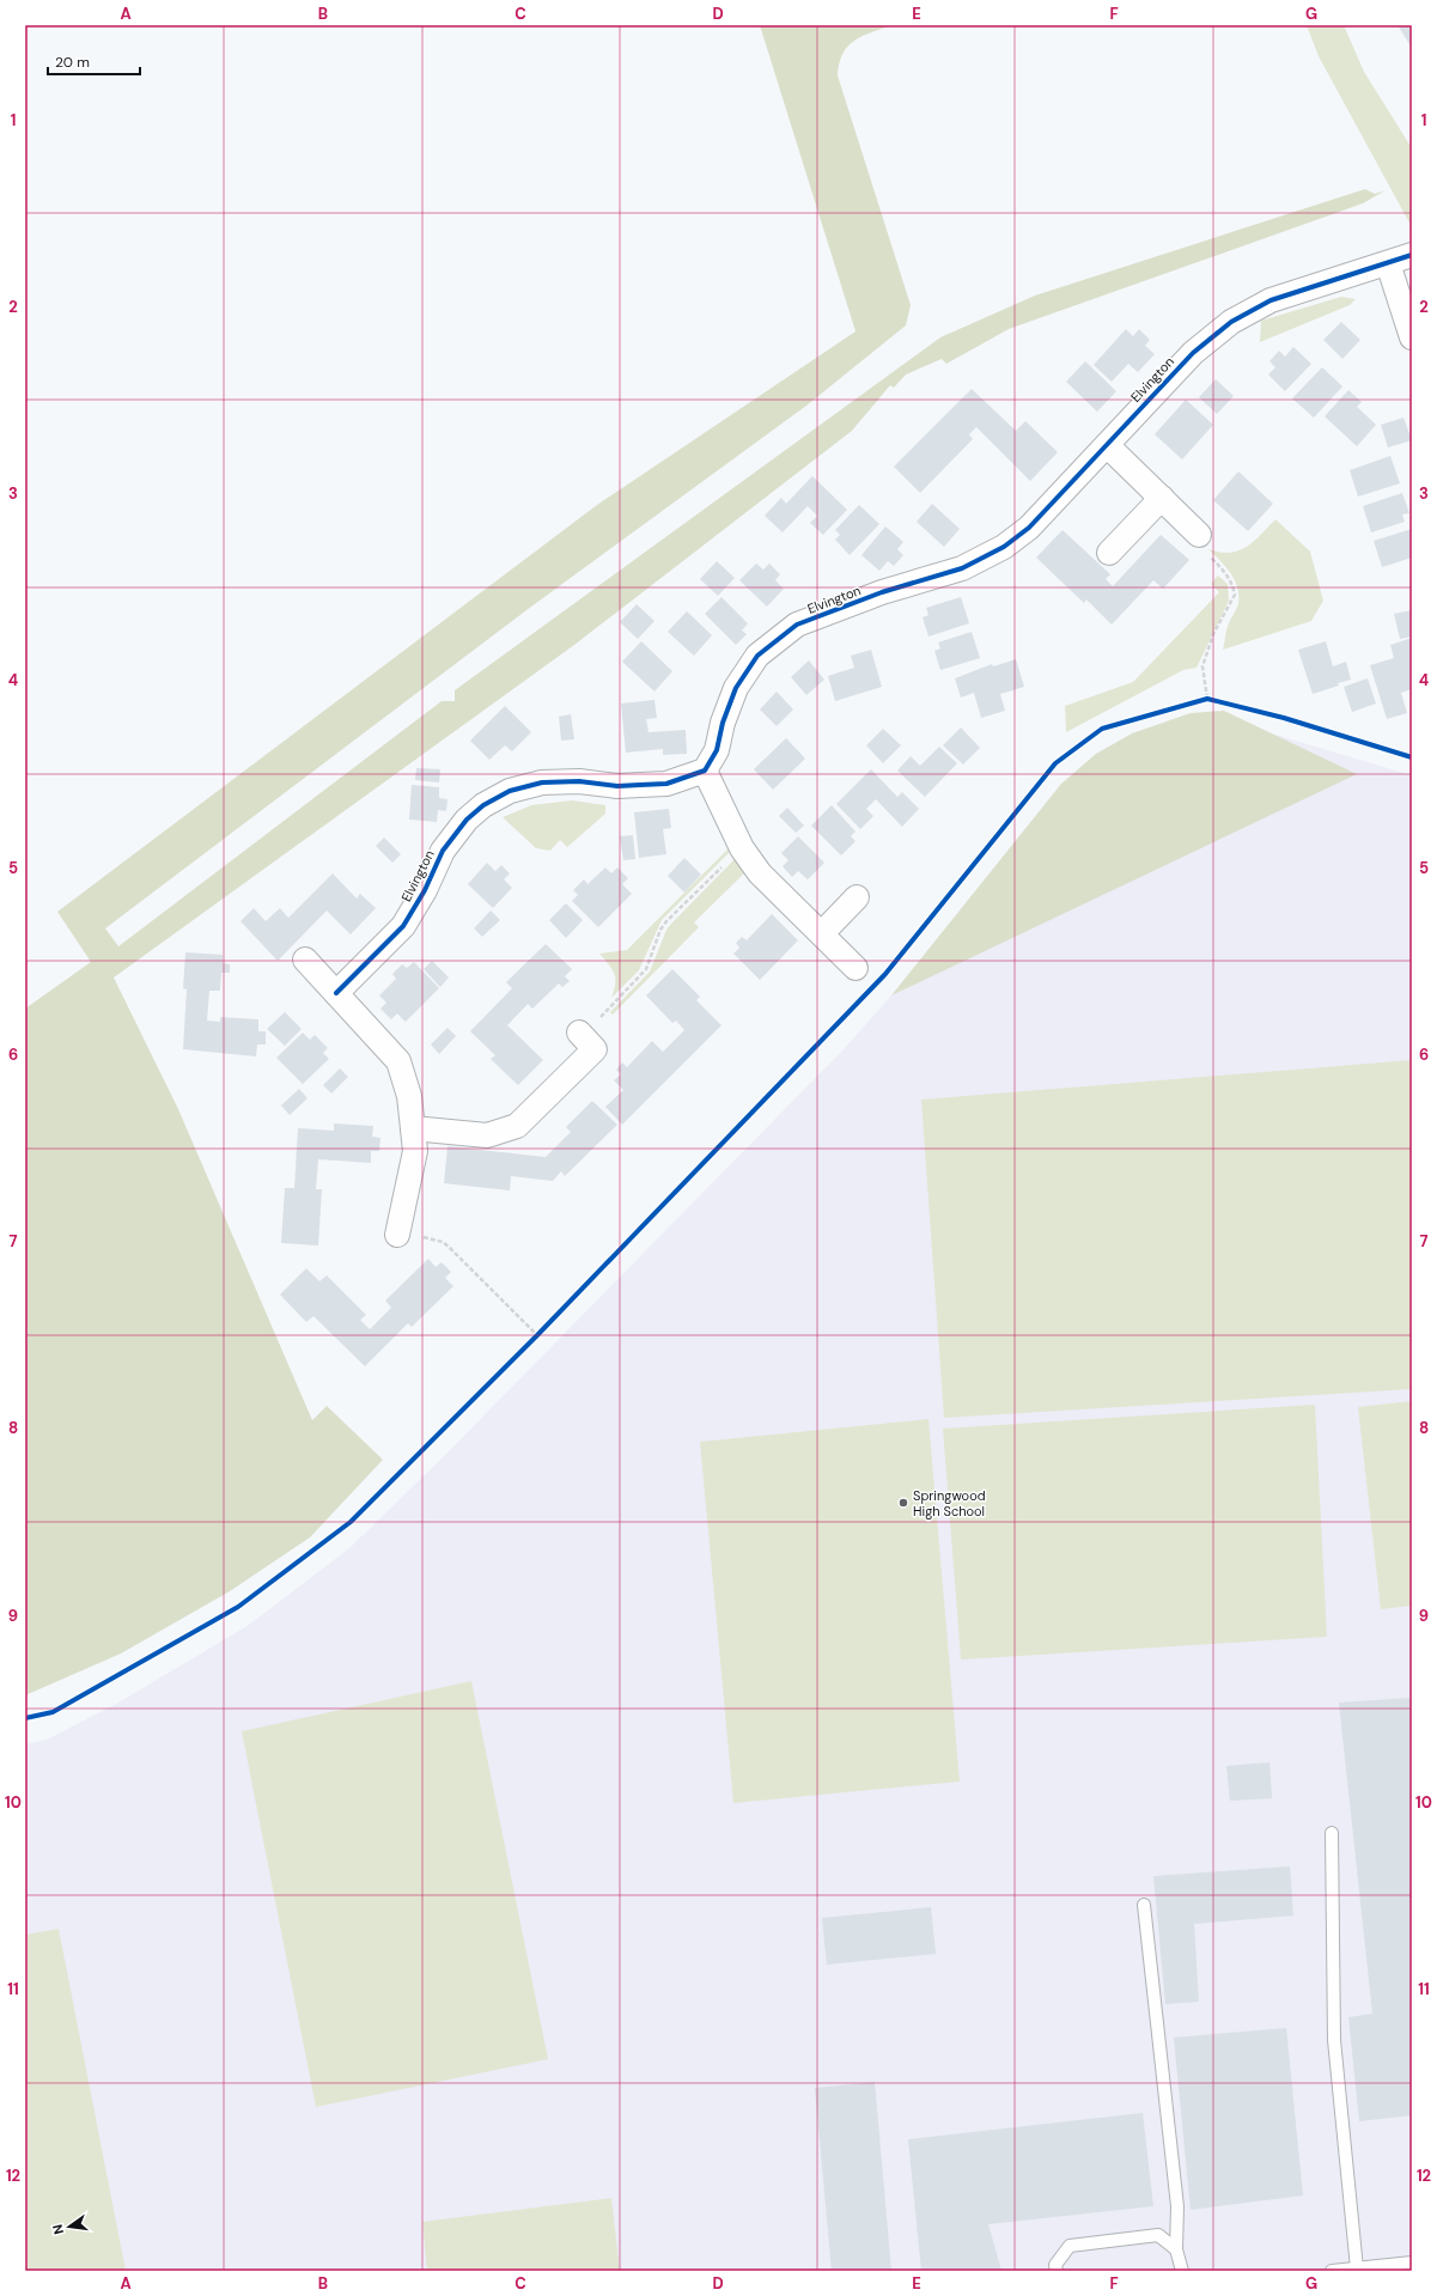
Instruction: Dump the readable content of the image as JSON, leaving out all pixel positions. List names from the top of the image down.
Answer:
{
  "streets": {
    "street": ["Elvington"]
  },
  "places": ["Springwood High School"],
  "scale_bar": "20 m",
  "north": "left",
  "grid": {
    "columns": [
      "A",
      "B",
      "C",
      "D",
      "E",
      "F",
      "G"
    ],
    "rows": [
      "1",
      "2",
      "3",
      "4",
      "5",
      "6",
      "7",
      "8",
      "9",
      "10",
      "11",
      "12"
    ]
  }
}
